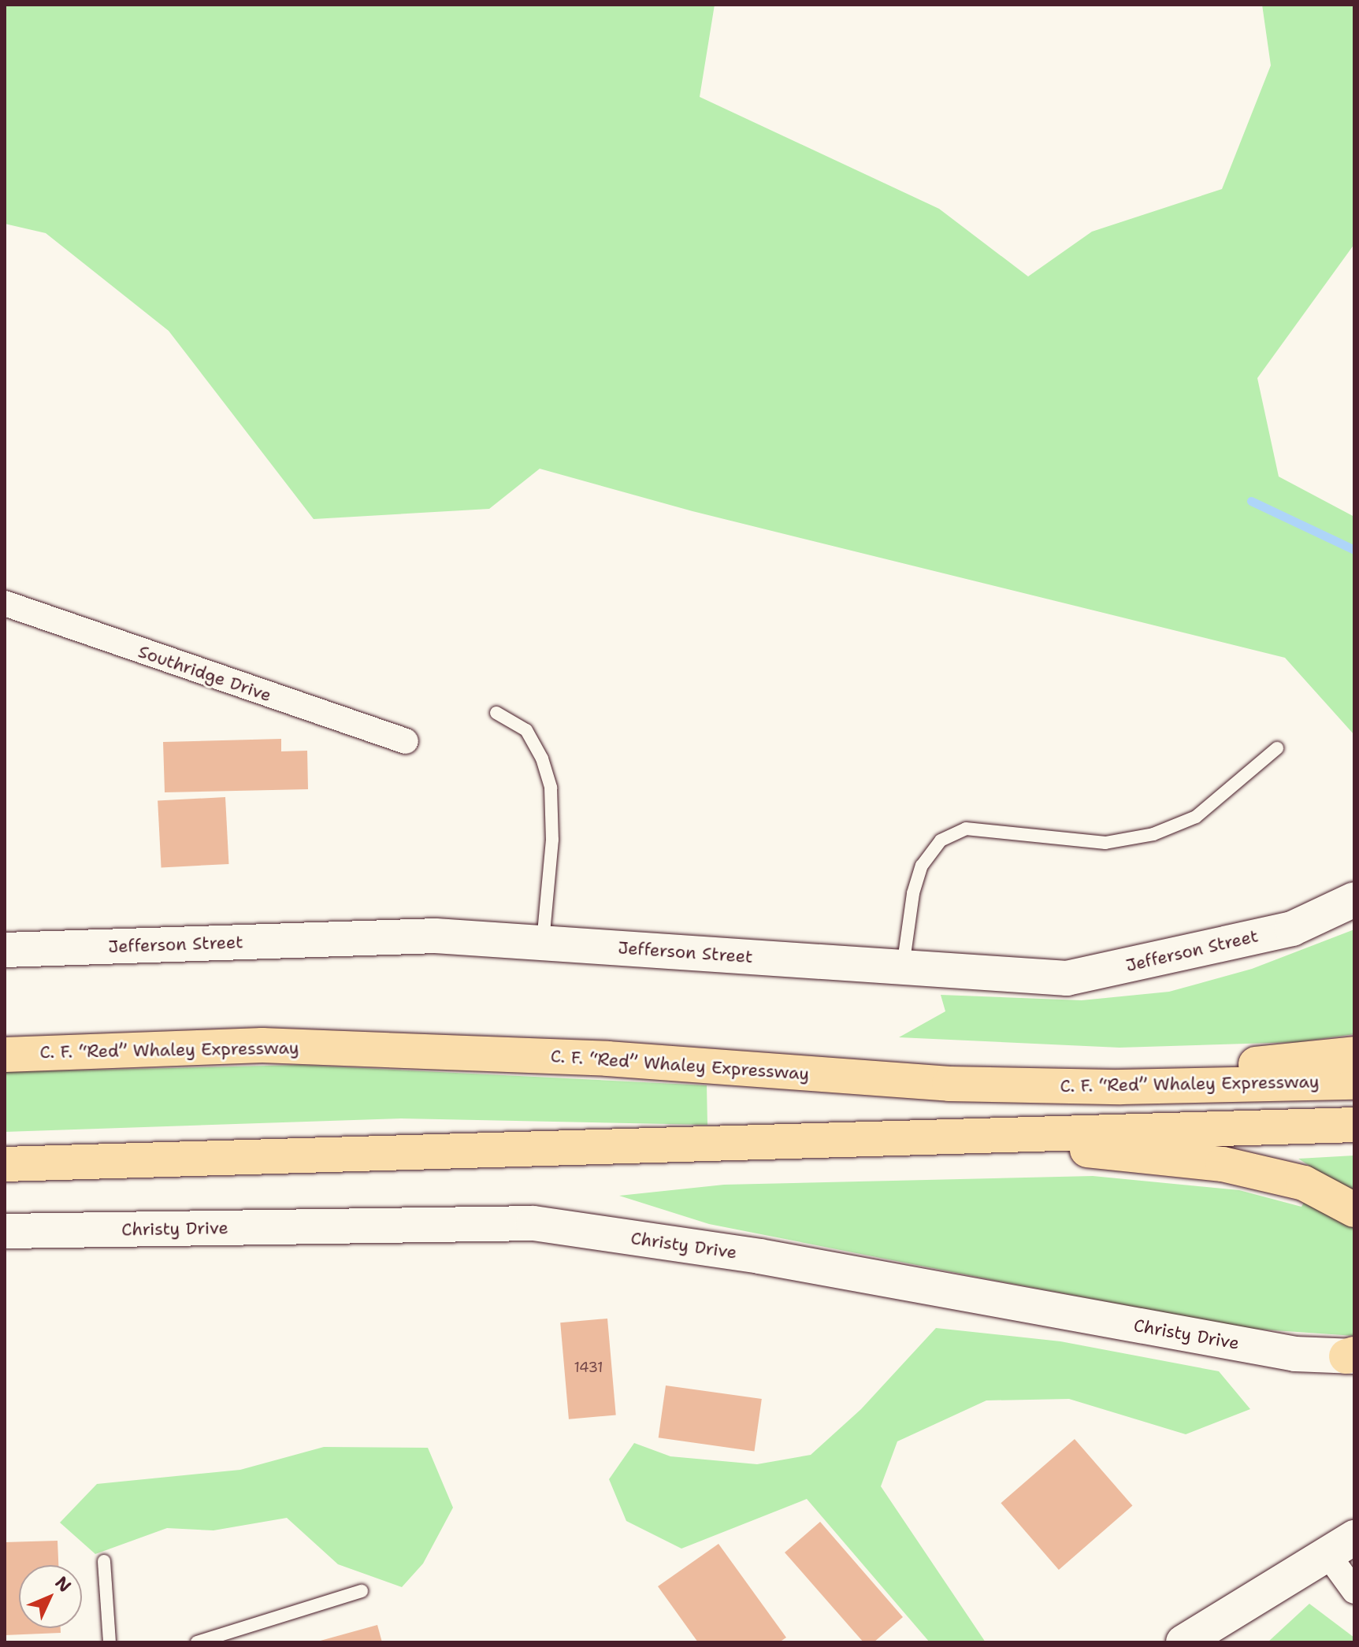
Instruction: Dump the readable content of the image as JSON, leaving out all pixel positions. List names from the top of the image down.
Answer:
{
  "streets": {
    "highway": ["C. F. “Red” Whaley Expressway"],
    "street": ["Southridge Drive", "Jefferson Street", "Christy Drive"]
  },
  "house_numbers": ["1431"],
  "north": "top right"
}
